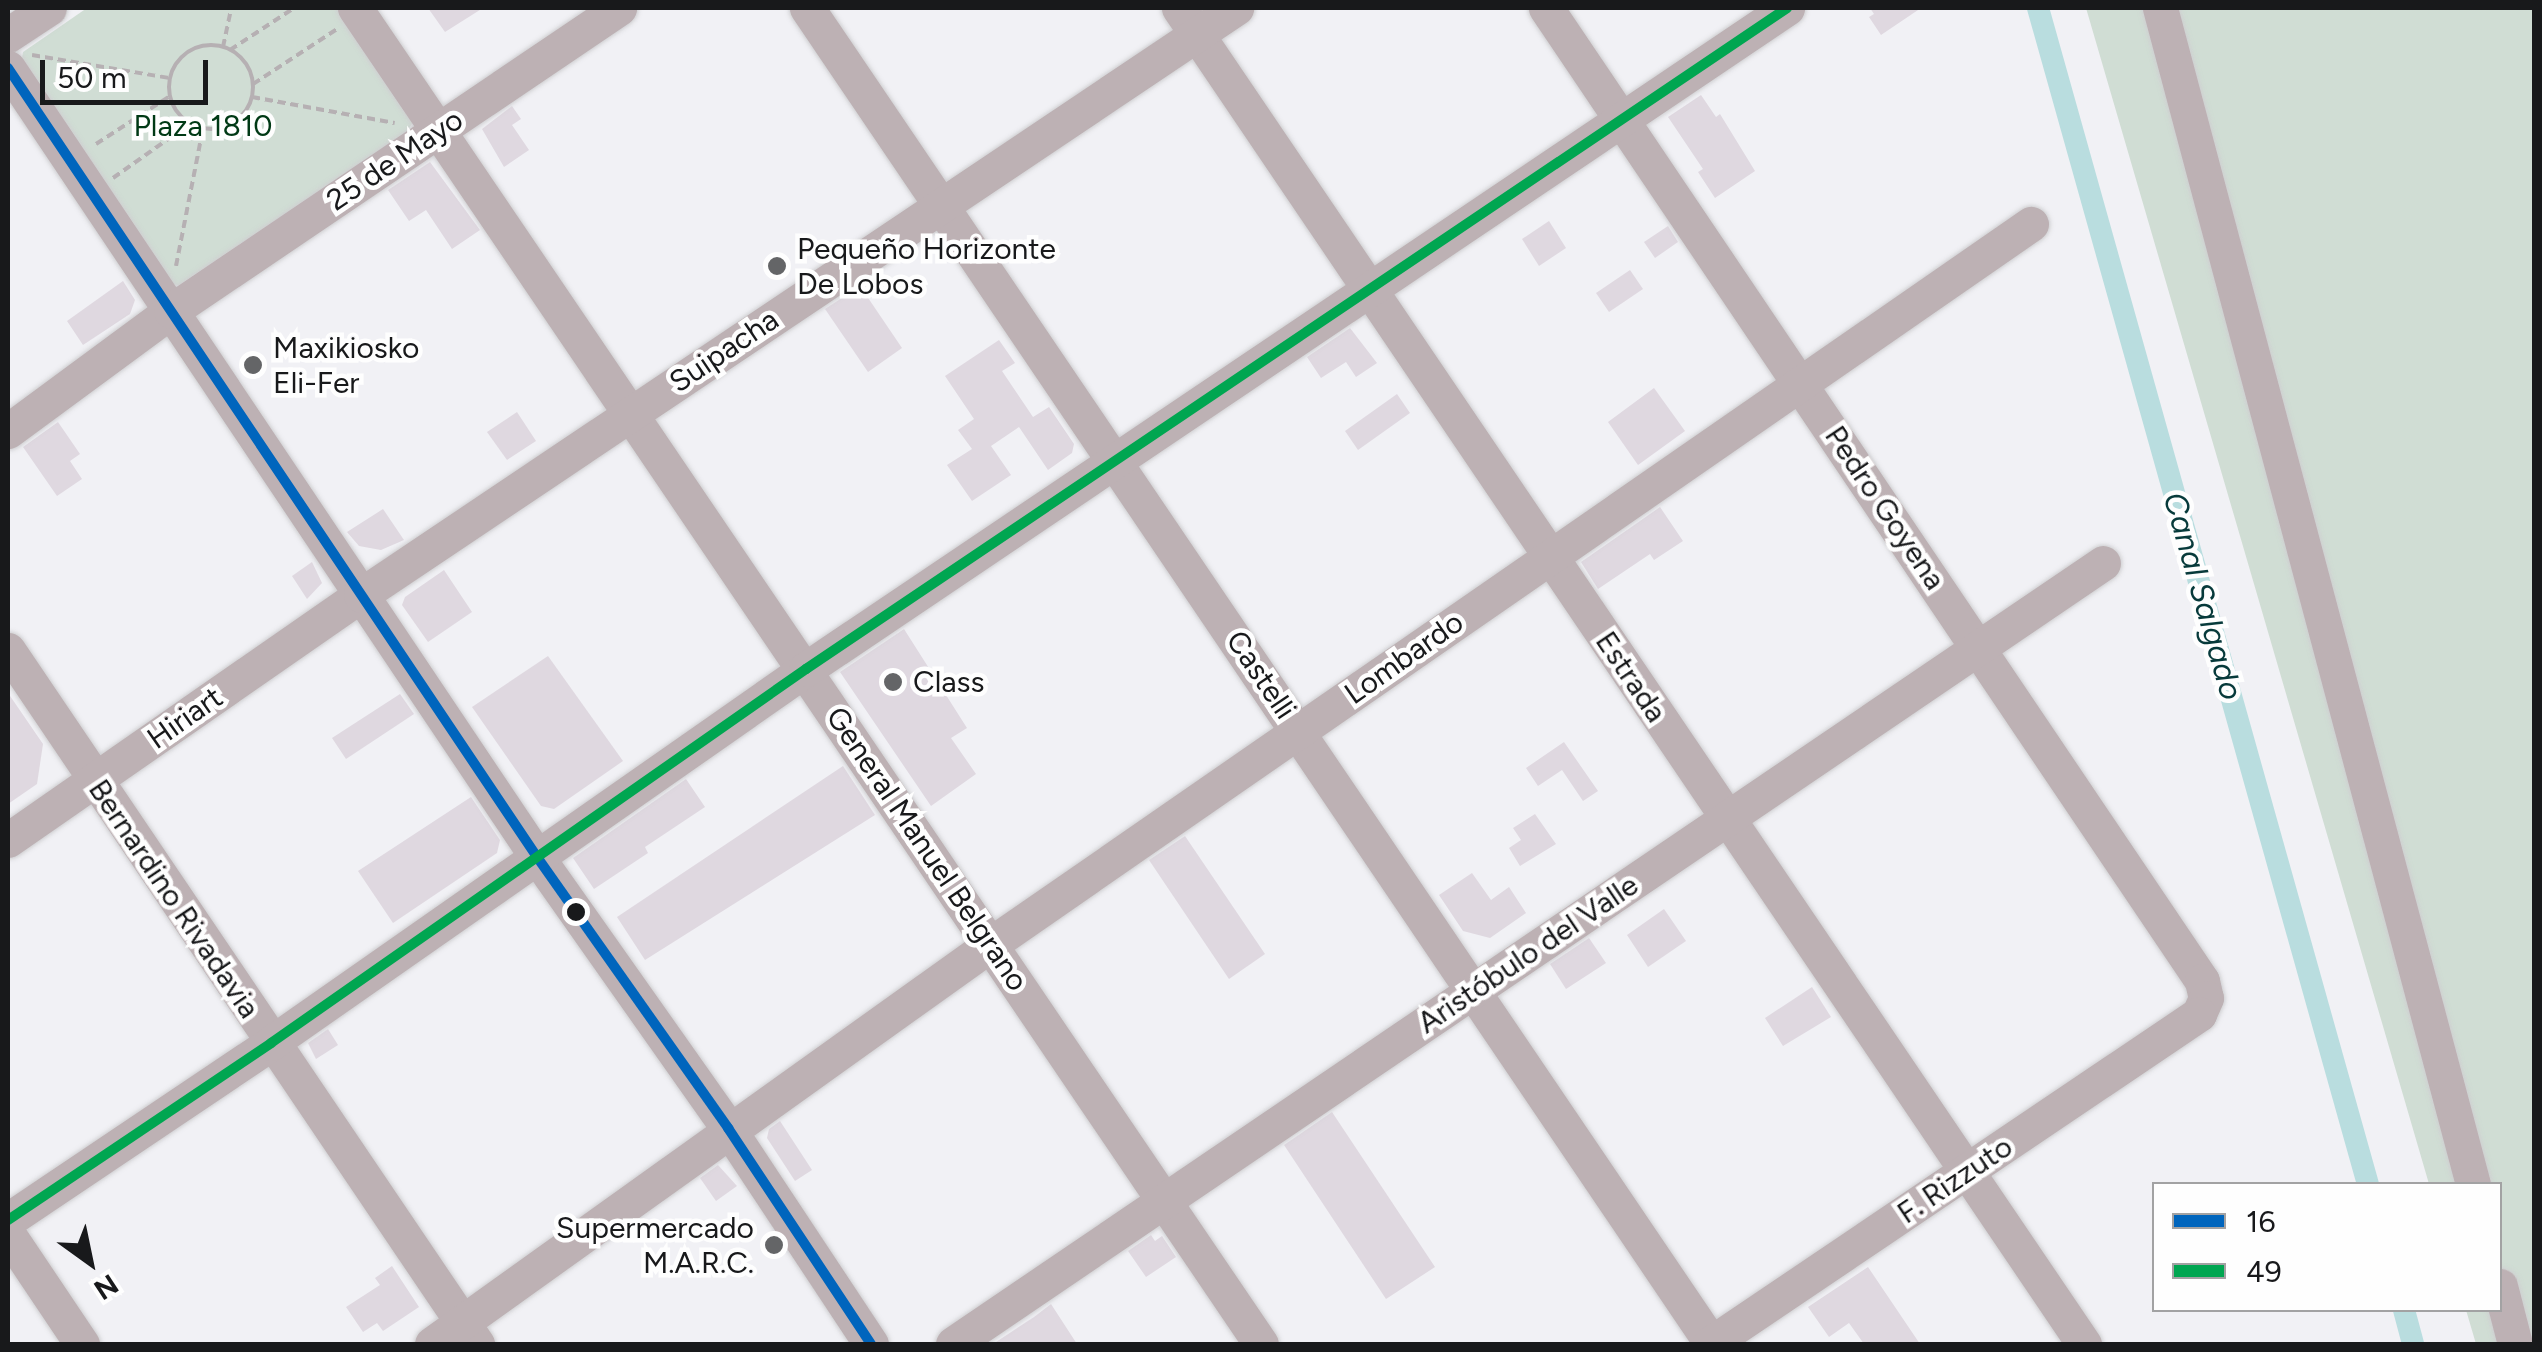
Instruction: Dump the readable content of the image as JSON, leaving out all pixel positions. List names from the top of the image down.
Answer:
{
  "streets": {
    "street": [
      "25 de Mayo",
      "Suipacha",
      "Pedro Goyena",
      "Lombardo",
      "Castelli",
      "Estrada",
      "Hiriart",
      "General Manuel Belgrano",
      "Bernardino Rivadavia",
      "Aristóbulo del Valle",
      "F. Rizzuto"
    ]
  },
  "crossings": [
    ["25 de Mayo", "General Manuel Belgrano"],
    ["Suipacha", "Castelli"],
    ["Suipacha", "Estrada"],
    ["Suipacha", "Hiriart"],
    ["Suipacha", "General Manuel Belgrano"],
    ["Pedro Goyena", "Lombardo"],
    ["Pedro Goyena", "Aristóbulo del Valle"],
    ["Pedro Goyena", "F. Rizzuto"],
    ["Lombardo", "Castelli"],
    ["Lombardo", "Estrada"],
    ["Lombardo", "General Manuel Belgrano"],
    ["Lombardo", "Bernardino Rivadavia"],
    ["Castelli", "Aristóbulo del Valle"],
    ["Castelli", "F. Rizzuto"],
    ["Estrada", "Aristóbulo del Valle"],
    ["Estrada", "F. Rizzuto"],
    ["Hiriart", "Bernardino Rivadavia"],
    ["General Manuel Belgrano", "Aristóbulo del Valle"]
  ],
  "water": ["Canal Salgado"],
  "parks": ["Plaza 1810"],
  "places": [
    "Pequeño Horizonte De Lobos",
    "Maxikiosko Eli-Fer",
    "Class",
    "Supermercado M.A.R.C."
  ],
  "lines": ["transit line 49", "transit line 16"],
  "legend": ["16", "49"],
  "scale_bar": "50 m",
  "north": "bottom right"
}
